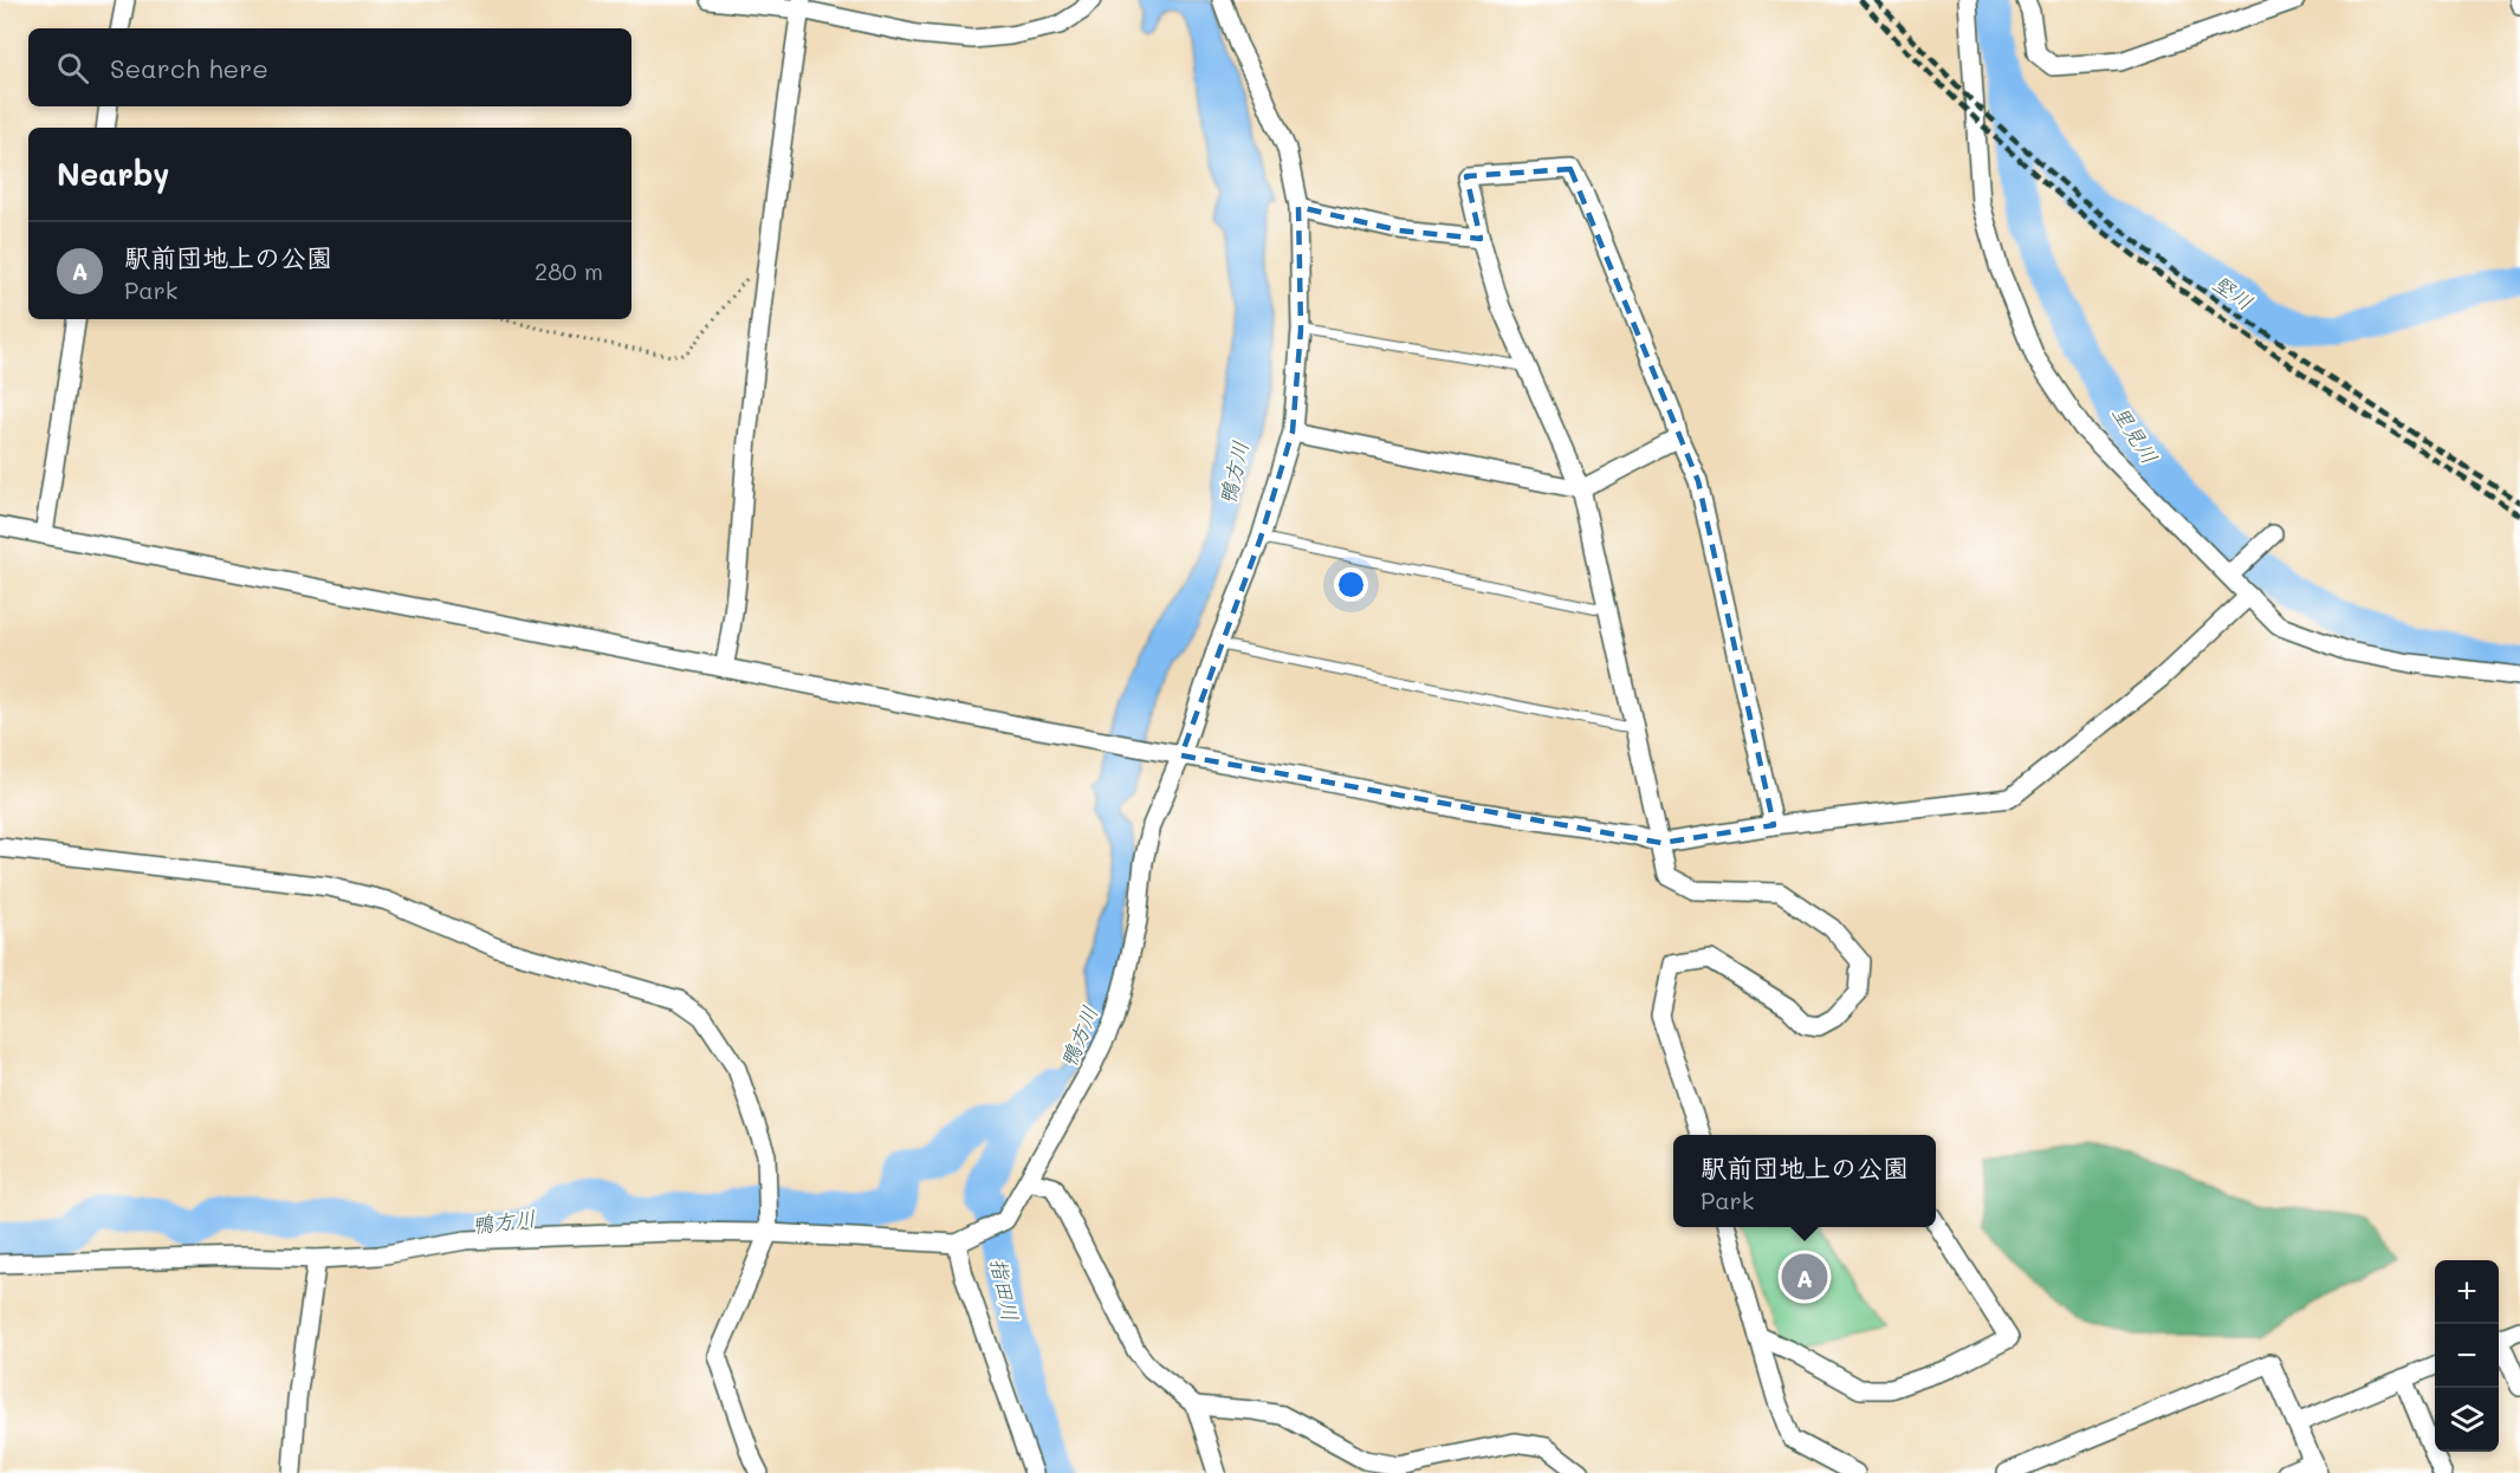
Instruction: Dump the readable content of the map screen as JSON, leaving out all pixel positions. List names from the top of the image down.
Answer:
{
  "water": [
    "堅川",
    "里見川",
    "鴨方川",
    "指田川"
  ],
  "page": {
    "search": "Search here",
    "heading": "Nearby",
    "list": [
      {
        "mark": "A",
        "name": "駅前団地上の公園",
        "note": "Park",
        "value": "280 m"
      }
    ],
    "popup": ["駅前団地上の公園", "Park"],
    "pins": "A",
    "map_buttons": ["+", "−"]
  }
}
